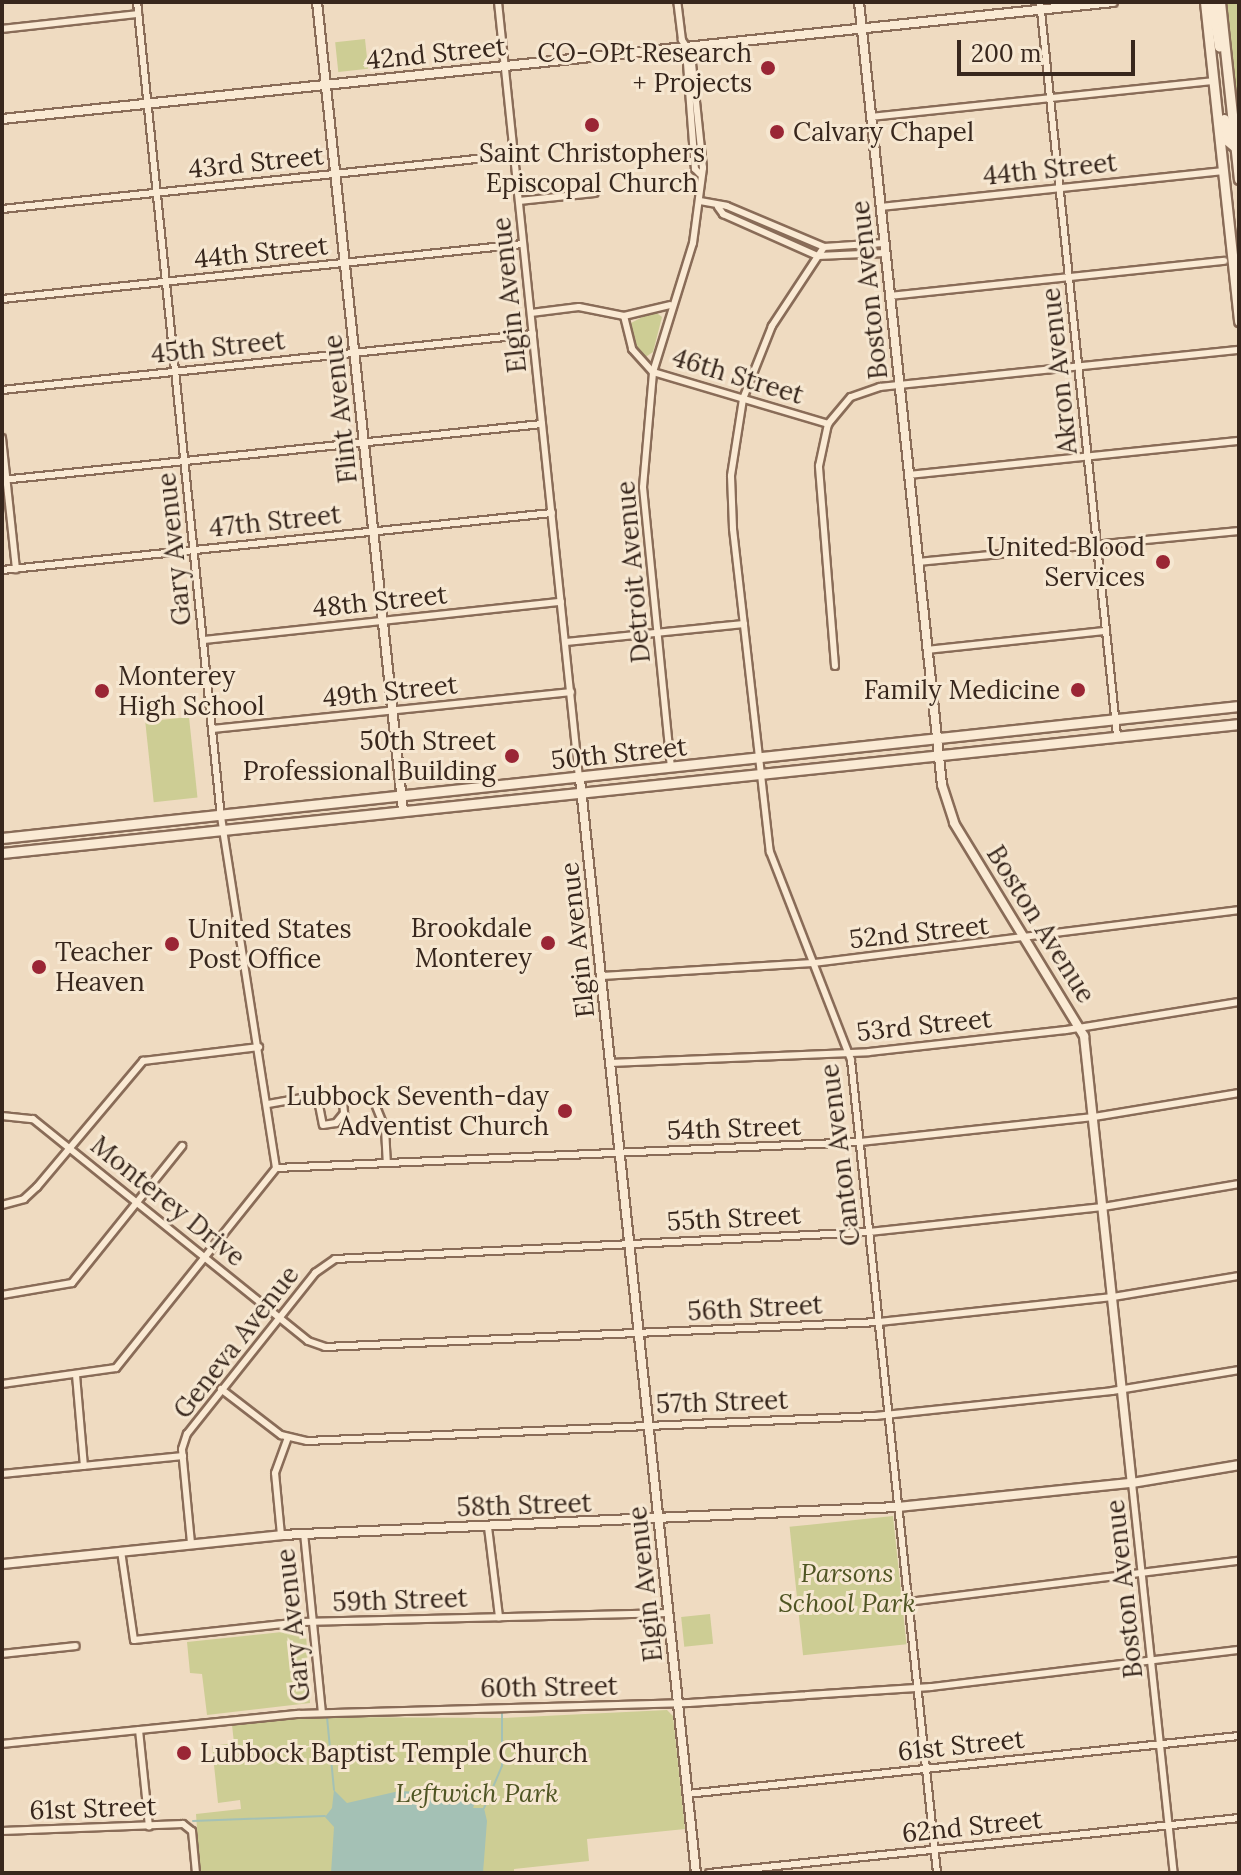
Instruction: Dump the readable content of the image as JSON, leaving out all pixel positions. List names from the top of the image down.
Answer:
{
  "streets": {
    "main road": ["50th Street"],
    "street": [
      "42nd Street",
      "43rd Street",
      "44th Street",
      "Boston Avenue",
      "Elgin Avenue",
      "45th Street",
      "Akron Avenue",
      "46th Street",
      "Flint Avenue",
      "47th Street",
      "Gary Avenue",
      "Detroit Avenue",
      "48th Street",
      "49th Street",
      "52nd Street",
      "53rd Street",
      "54th Street",
      "Canton Avenue",
      "Monterey Drive",
      "55th Street",
      "56th Street",
      "Geneva Avenue",
      "57th Street",
      "58th Street",
      "59th Street",
      "60th Street",
      "61st Street",
      "62nd Street"
    ]
  },
  "crossings": [
    ["42nd Street", "Boston Avenue"],
    ["42nd Street", "Elgin Avenue"],
    ["42nd Street", "Akron Avenue"],
    ["42nd Street", "Flint Avenue"],
    ["42nd Street", "Gary Avenue"],
    ["43rd Street", "Elgin Avenue"],
    ["43rd Street", "Flint Avenue"],
    ["43rd Street", "Gary Avenue"],
    ["44th Street", "Boston Avenue"],
    ["44th Street", "Elgin Avenue"],
    ["44th Street", "Akron Avenue"],
    ["44th Street", "Flint Avenue"],
    ["44th Street", "Gary Avenue"],
    ["Boston Avenue", "50th Street"],
    ["Boston Avenue", "52nd Street"],
    ["Boston Avenue", "53rd Street"],
    ["Boston Avenue", "54th Street"],
    ["Boston Avenue", "55th Street"],
    ["Boston Avenue", "56th Street"],
    ["Boston Avenue", "57th Street"],
    ["Boston Avenue", "58th Street"],
    ["Boston Avenue", "60th Street"],
    ["Boston Avenue", "61st Street"],
    ["Boston Avenue", "62nd Street"],
    ["Elgin Avenue", "45th Street"],
    ["Elgin Avenue", "47th Street"],
    ["Elgin Avenue", "48th Street"],
    ["Elgin Avenue", "49th Street"],
    ["Elgin Avenue", "50th Street"],
    ["Elgin Avenue", "52nd Street"],
    ["Elgin Avenue", "53rd Street"],
    ["Elgin Avenue", "54th Street"],
    ["Elgin Avenue", "55th Street"],
    ["Elgin Avenue", "56th Street"],
    ["Elgin Avenue", "57th Street"],
    ["Elgin Avenue", "58th Street"],
    ["Elgin Avenue", "59th Street"],
    ["Elgin Avenue", "60th Street"],
    ["Elgin Avenue", "61st Street"],
    ["45th Street", "Flint Avenue"],
    ["45th Street", "Gary Avenue"],
    ["Akron Avenue", "50th Street"],
    ["46th Street", "Detroit Avenue"],
    ["46th Street", "Canton Avenue"],
    ["Flint Avenue", "47th Street"],
    ["Flint Avenue", "48th Street"],
    ["Flint Avenue", "49th Street"],
    ["Flint Avenue", "50th Street"],
    ["47th Street", "Gary Avenue"],
    ["Gary Avenue", "48th Street"],
    ["Gary Avenue", "49th Street"],
    ["Gary Avenue", "50th Street"],
    ["Gary Avenue", "54th Street"],
    ["Gary Avenue", "57th Street"],
    ["Gary Avenue", "58th Street"],
    ["Gary Avenue", "59th Street"],
    ["Gary Avenue", "60th Street"],
    ["Detroit Avenue", "50th Street"],
    ["50th Street", "Canton Avenue"],
    ["52nd Street", "Canton Avenue"],
    ["53rd Street", "Canton Avenue"],
    ["54th Street", "Canton Avenue"],
    ["Canton Avenue", "55th Street"],
    ["Canton Avenue", "56th Street"],
    ["Canton Avenue", "57th Street"],
    ["Canton Avenue", "58th Street"],
    ["Canton Avenue", "60th Street"],
    ["Canton Avenue", "61st Street"],
    ["Canton Avenue", "62nd Street"],
    ["Monterey Drive", "56th Street"],
    ["Monterey Drive", "Geneva Avenue"],
    ["55th Street", "Geneva Avenue"],
    ["56th Street", "Geneva Avenue"],
    ["Geneva Avenue", "58th Street"],
    ["58th Street", "59th Street"]
  ],
  "parks": ["Parsons School Park", "Leftwich Park"],
  "places": [
    "CO-OPt Research + Projects",
    "Saint Christophers Episcopal Church",
    "Calvary Chapel",
    "United Blood Services",
    "Family Medicine",
    "Monterey High School",
    "50th Street Professional Building",
    "Brookdale Monterey",
    "United States Post Office",
    "Teacher Heaven",
    "Lubbock Seventh-day Adventist Church",
    "Lubbock Baptist Temple Church"
  ],
  "scale_bar": "200 m"
}
